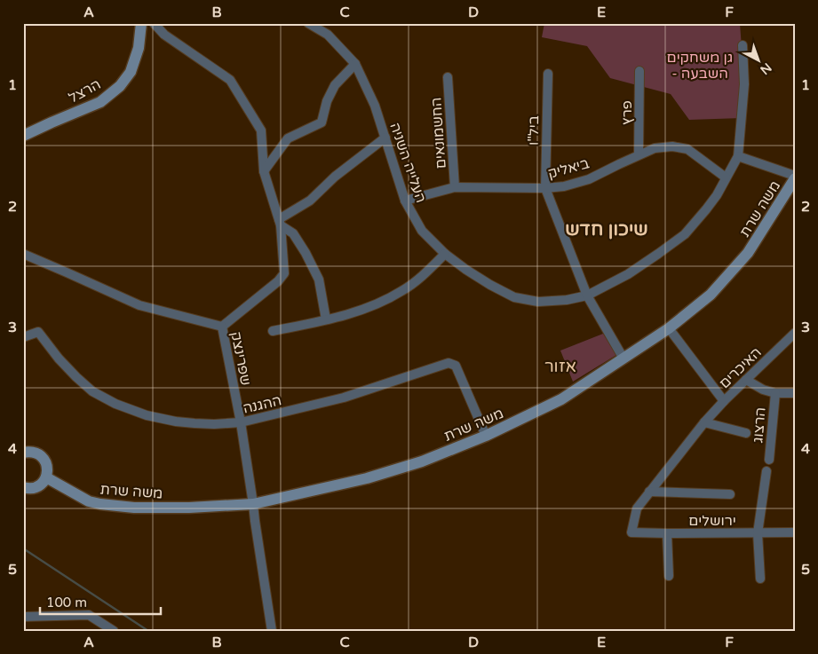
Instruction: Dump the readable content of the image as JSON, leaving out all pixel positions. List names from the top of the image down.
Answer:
{
  "streets": {
    "street": [
      "הרצל",
      "פרץ",
      "ביל\"ו",
      "החשמונאים",
      "העלייה השניה",
      "ביאליק",
      "משה שרת",
      "שפרינצק",
      "האיכרים",
      "ההגנה",
      "הרצוג",
      "ירושלים"
    ]
  },
  "crossings": [
    ["פרץ", "ביאליק"],
    ["ביל\"ו", "ביאליק"],
    ["החשמונאים", "ביאליק"],
    ["העלייה השניה", "ביאליק"],
    ["משה שרת", "שפרינצק"],
    ["משה שרת", "ההגנה"],
    ["שפרינצק", "ההגנה"],
    ["האיכרים", "הרצוג"],
    ["האיכרים", "ירושלים"]
  ],
  "districts": ["שיכון חדש", "אזור"],
  "parks": ["גן משחקים - השבעה"],
  "scale_bar": "100 m",
  "north": "bottom right",
  "grid": {
    "columns": [
      "A",
      "B",
      "C",
      "D",
      "E",
      "F"
    ],
    "rows": [
      "1",
      "2",
      "3",
      "4",
      "5"
    ]
  }
}
